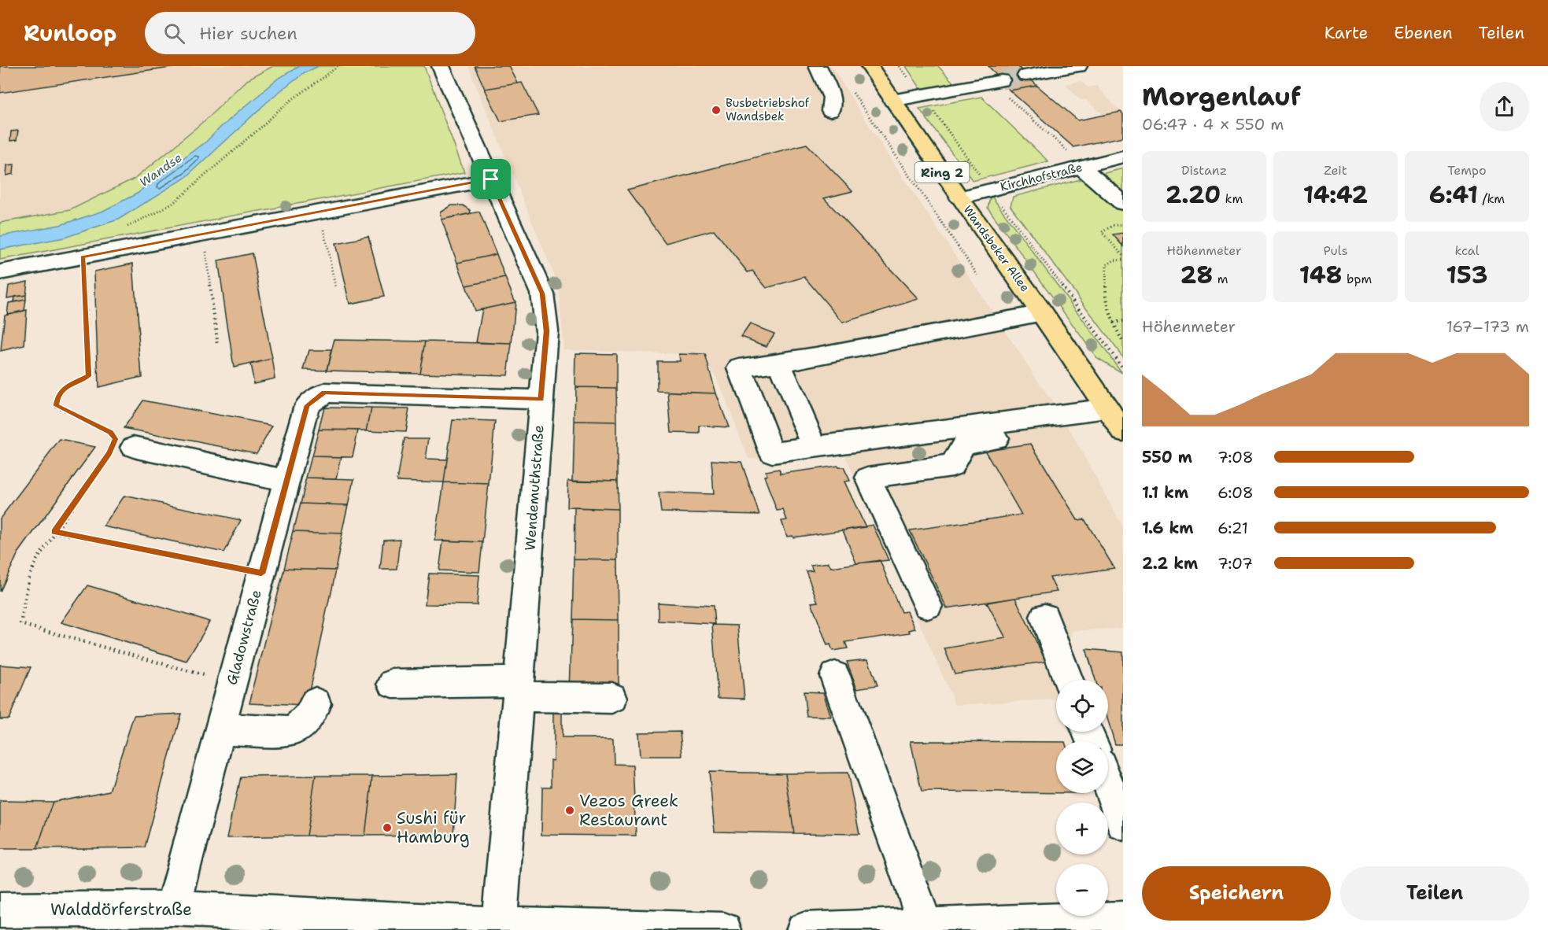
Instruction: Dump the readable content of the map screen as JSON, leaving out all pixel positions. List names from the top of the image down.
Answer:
{
  "streets": {
    "main road": ["Ring 2", "Wandsbeker Allee"],
    "street": [
      "Kirchhofstraße",
      "Wendemuthstraße",
      "Gladowstraße",
      "Walddörferstraße"
    ]
  },
  "crossings": [
    ["Kirchhofstraße", "Wandsbeker Allee"],
    ["Wendemuthstraße", "Gladowstraße"],
    ["Wendemuthstraße", "Walddörferstraße"],
    ["Gladowstraße", "Walddörferstraße"]
  ],
  "water": ["Wandse"],
  "places": ["Busbetriebshof Wandsbek", "Vezos Greek Restaurant", "Sushi für Hamburg"],
  "page": {
    "header": "Runloop",
    "search": "Hier suchen",
    "nav": ["Karte", "Ebenen", "Teilen"],
    "heading": ["Morgenlauf", "06:47 · 4 × 550 m"],
    "stats": [
      ["Distanz", "2.20 km"],
      ["Zeit", "14:42"],
      ["Tempo", "6:41 /km"],
      ["Höhenmeter", "28 m"],
      ["Puls", "148 bpm"],
      ["kcal", "153"]
    ],
    "chart": ["Höhenmeter", "167–173 m"],
    "list": [
      {
        "name": "550 m",
        "note": "7:08"
      },
      {
        "name": "1.1 km",
        "note": "6:08"
      },
      {
        "name": "1.6 km",
        "note": "6:21"
      },
      {
        "name": "2.2 km",
        "note": "7:07"
      }
    ],
    "map_buttons": ["+", "−"],
    "buttons": ["Speichern", "Teilen"]
  }
}
